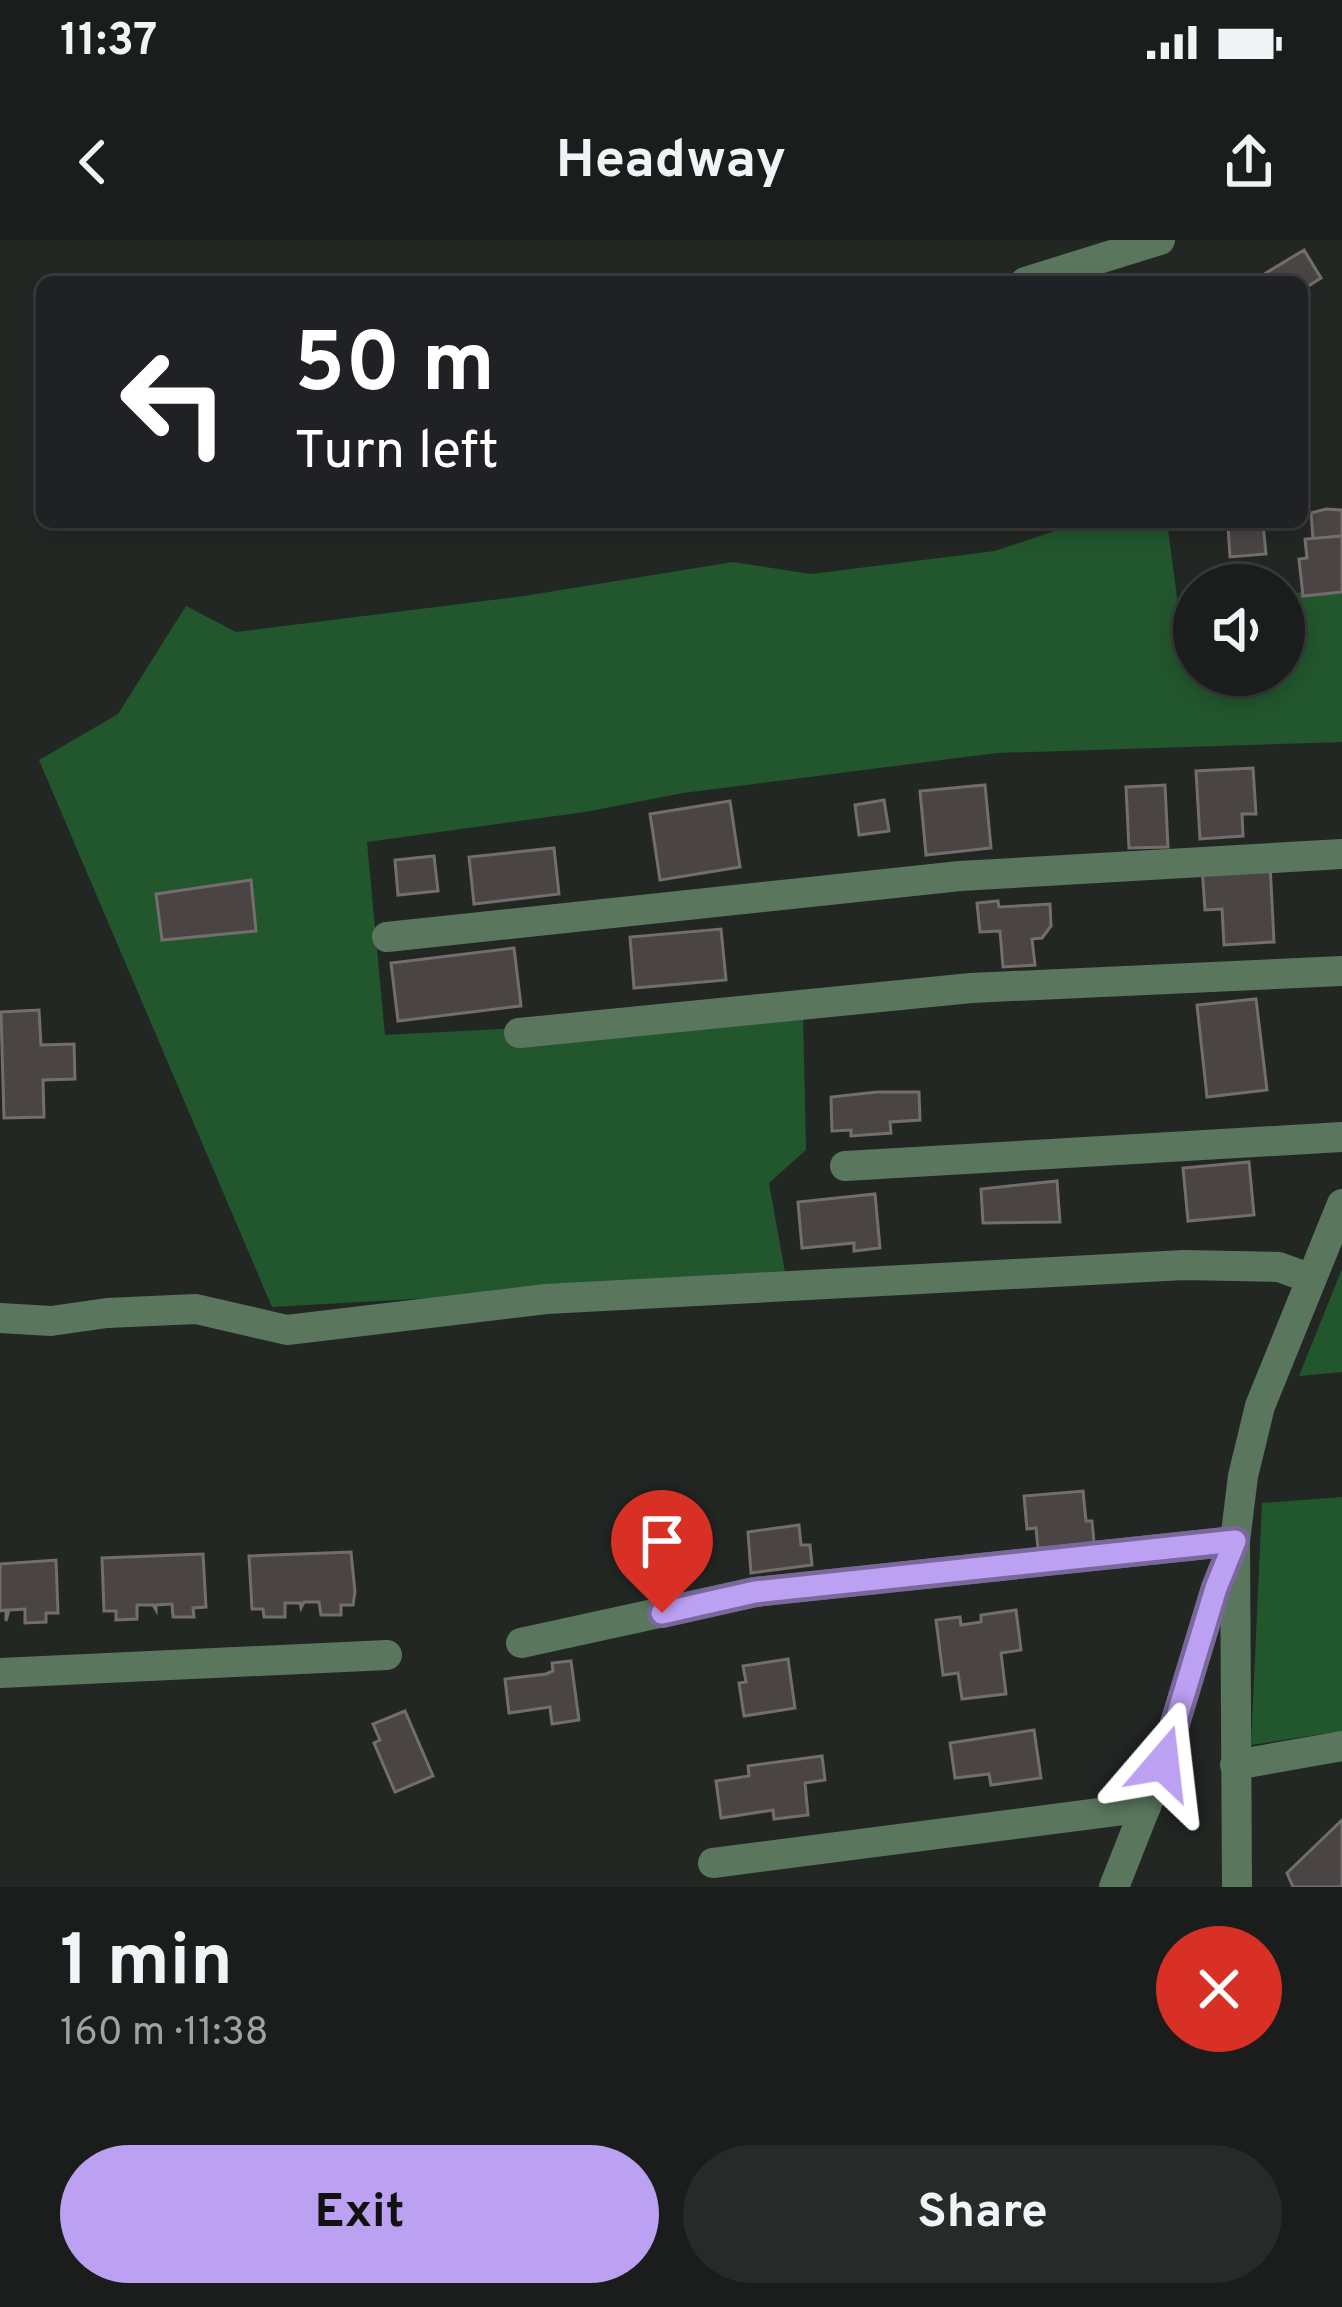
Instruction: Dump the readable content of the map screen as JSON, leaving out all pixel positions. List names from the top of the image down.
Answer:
{
  "page": {
    "status": "11:37",
    "header": "Headway",
    "turn": ["50 m", "Turn left"],
    "heading": ["1 min", "160 m · 11:38"],
    "buttons": ["Exit", "Share"]
  }
}
